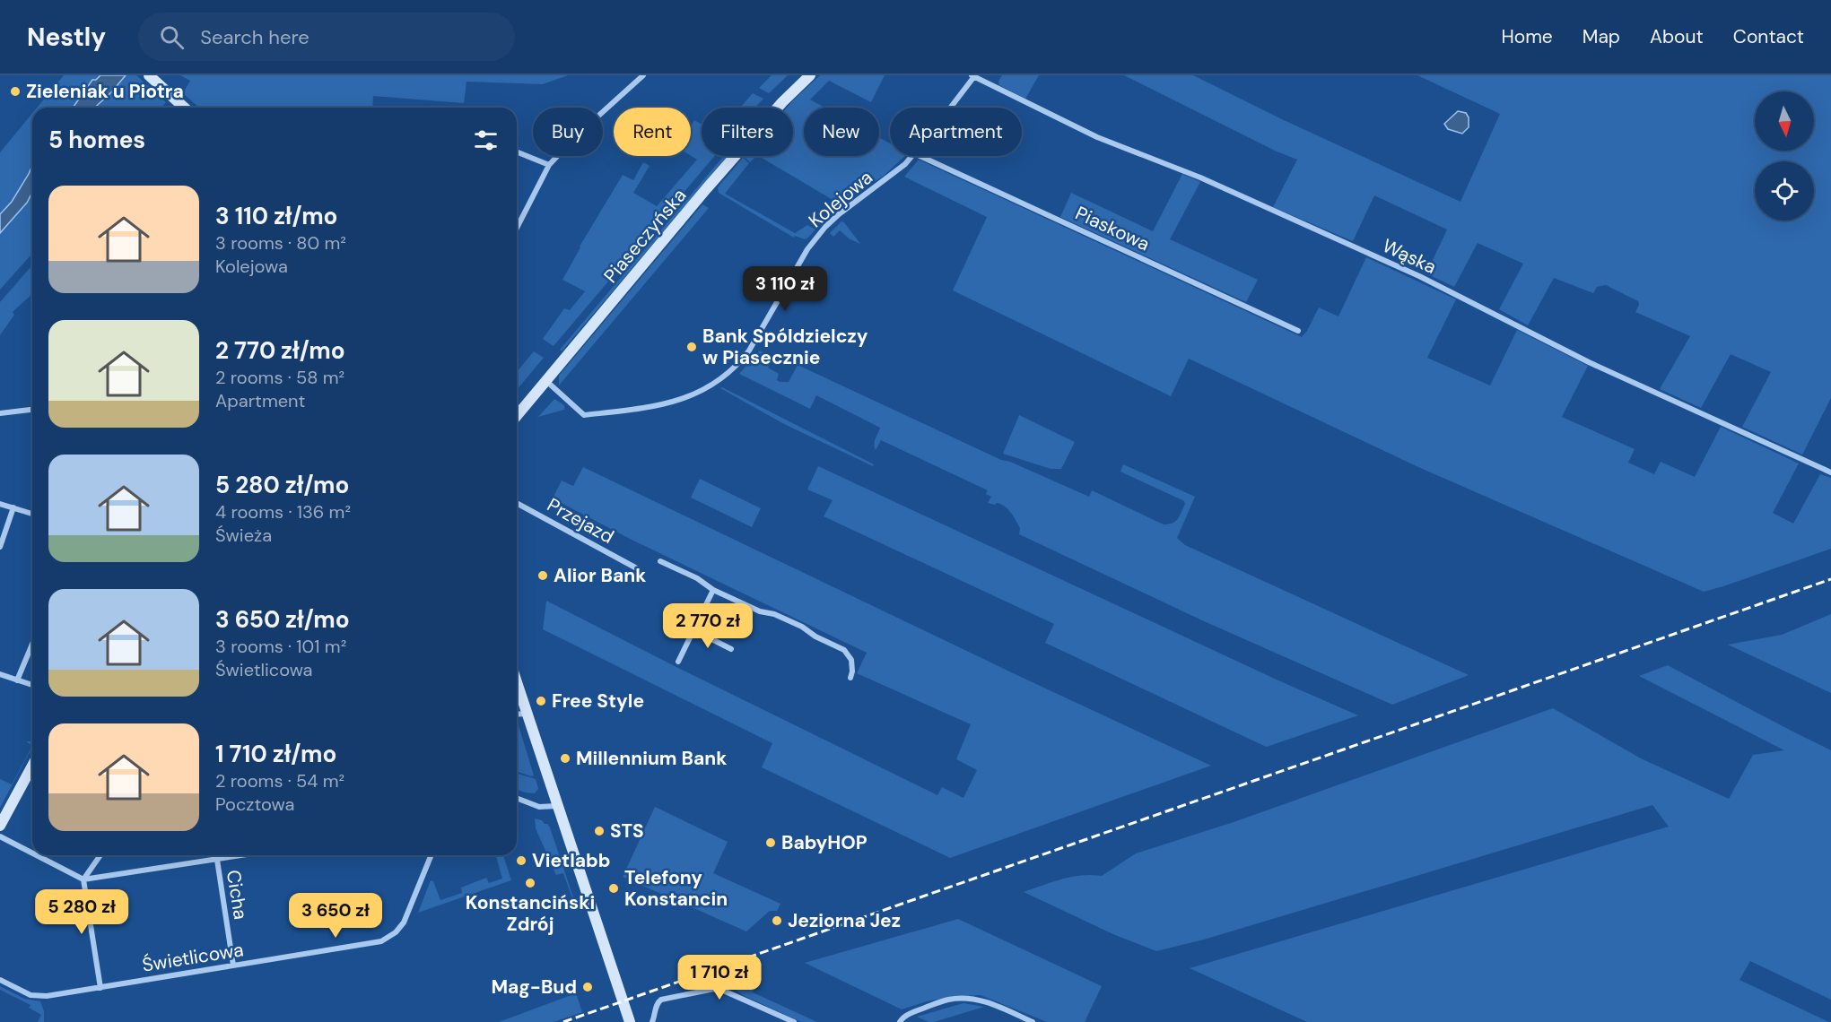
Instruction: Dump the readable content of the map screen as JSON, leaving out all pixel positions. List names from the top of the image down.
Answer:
{
  "streets": {
    "main road": ["Piaseczyńska"],
    "street": [
      "Kolejowa",
      "Piaskowa",
      "Wąska",
      "Przejazd",
      "Cicha",
      "Świetlicowa"
    ]
  },
  "crossings": [
    ["Kolejowa", "Piaseczyńska"],
    ["Kolejowa", "Wąska"],
    ["Cicha", "Świetlicowa"]
  ],
  "places": [
    "Zieleniak u Piotra",
    "Bank Spóldzielczy w Piasecznie",
    "Alior Bank",
    "Free Style",
    "Millennium Bank",
    "STS",
    "BabyHOP",
    "Vietlabb",
    "Konstanciński Zdrój",
    "Telefony Konstancin",
    "Jeziorna Jez",
    "Mag-Bud"
  ],
  "north": "bottom",
  "page": {
    "header": "Nestly",
    "search": "Search here",
    "nav": [
      "Home",
      "Map",
      "About",
      "Contact"
    ],
    "chip": [
      "Buy",
      "Rent",
      "Filters",
      "New",
      "Apartment"
    ],
    "heading": "5 homes",
    "list": [
      {
        "name": "3 110 zł/mo",
        "note": "3 rooms · 80 m² · Kolejowa"
      },
      {
        "name": "2 770 zł/mo",
        "note": "2 rooms · 58 m² · Apartment"
      },
      {
        "name": "5 280 zł/mo",
        "note": "4 rooms · 136 m² · Świeża"
      },
      {
        "name": "3 650 zł/mo",
        "note": "3 rooms · 101 m² · Świetlicowa"
      },
      {
        "name": "1 710 zł/mo",
        "note": "2 rooms · 54 m² · Pocztowa"
      }
    ],
    "price": [
      "3 110 zł",
      "2 770 zł",
      "5 280 zł",
      "3 650 zł",
      "1 710 zł"
    ]
  }
}
